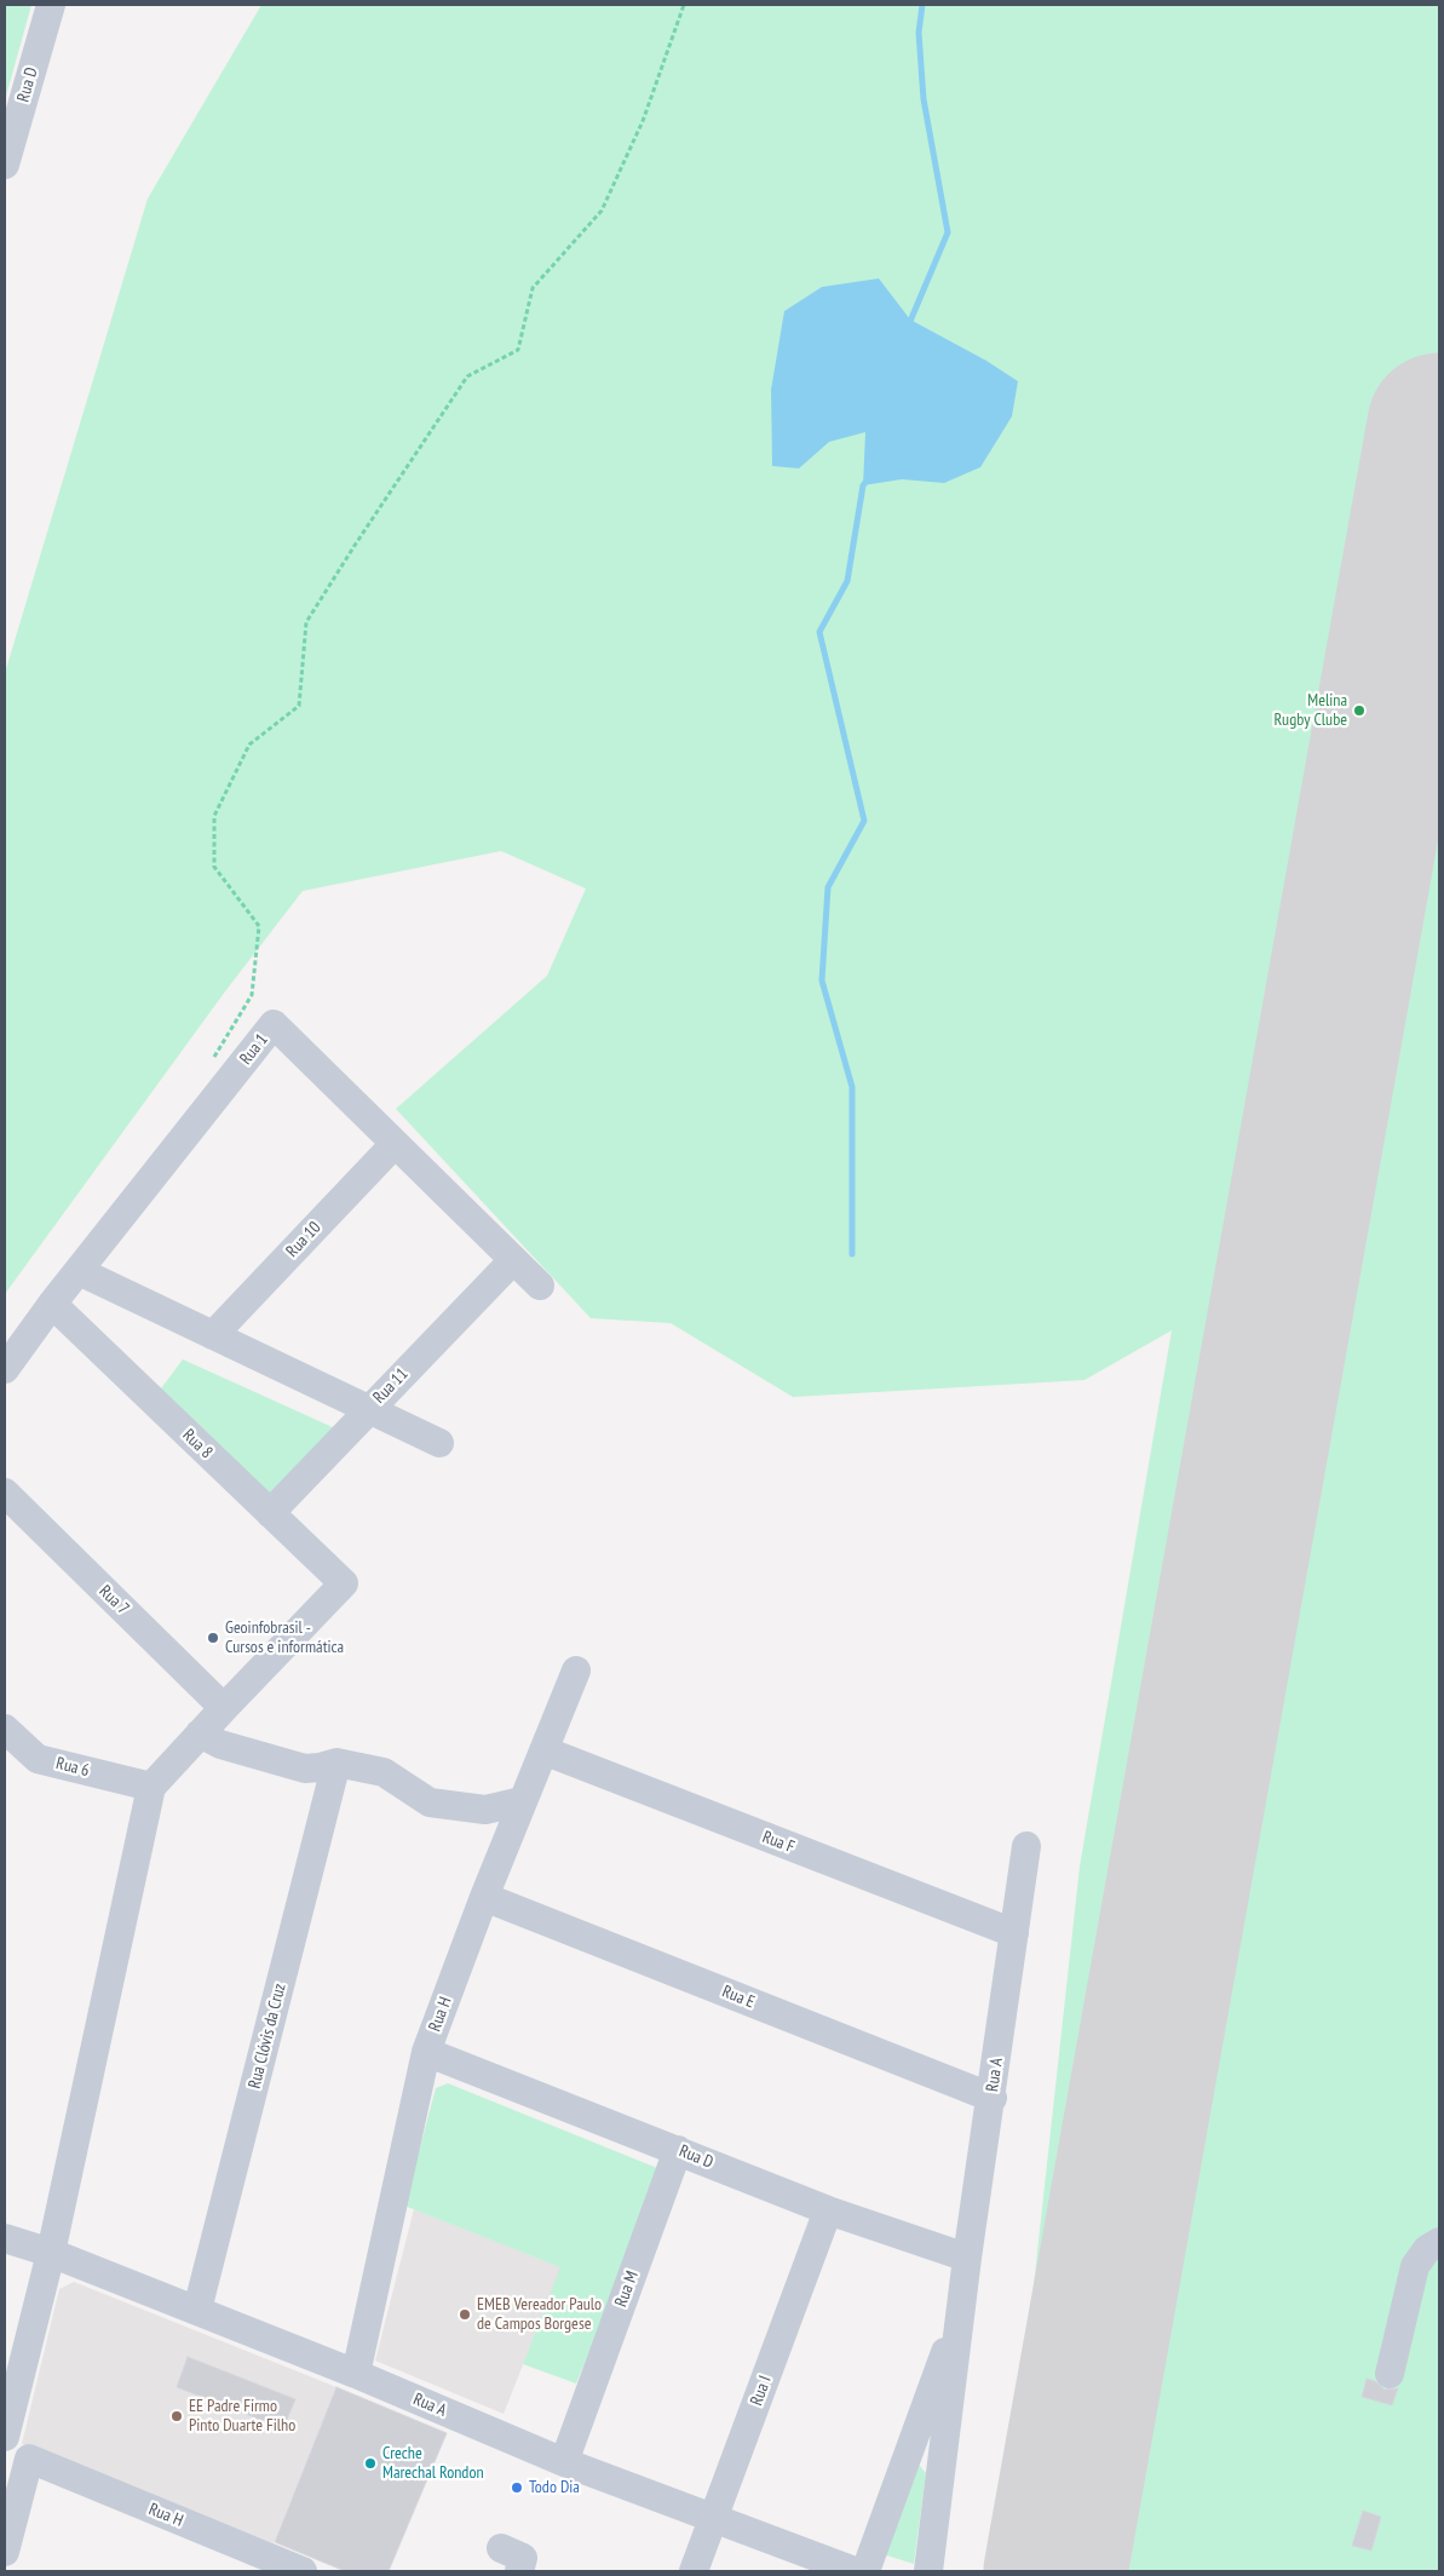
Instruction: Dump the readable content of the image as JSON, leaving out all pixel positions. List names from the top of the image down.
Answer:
{
  "streets": {
    "street": [
      "Rua D",
      "Rua 1",
      "Rua 10",
      "Rua 11",
      "Rua 8",
      "Rua 7",
      "Rua 6",
      "Rua F",
      "Rua E",
      "Rua H",
      "Rua Clóvis da Cruz",
      "Rua A",
      "Rua M",
      "Rua I"
    ]
  },
  "crossings": [
    ["Rua D", "Rua H"],
    ["Rua D", "Rua A"],
    ["Rua D", "Rua M"],
    ["Rua D", "Rua I"],
    ["Rua 1", "Rua 10"],
    ["Rua 1", "Rua 11"],
    ["Rua 1", "Rua 8"],
    ["Rua 11", "Rua 8"],
    ["Rua 8", "Rua 7"],
    ["Rua F", "Rua H"],
    ["Rua F", "Rua A"],
    ["Rua E", "Rua H"],
    ["Rua E", "Rua A"],
    ["Rua H", "Rua A"],
    ["Rua Clóvis da Cruz", "Rua A"],
    ["Rua A", "Rua M"],
    ["Rua A", "Rua I"]
  ],
  "places": [
    "Melina Rugby Clube",
    "Geoinfobrasil - Cursos e informática",
    "EMEB Vereador Paulo de Campos Borgese",
    "EE Padre Firmo Pinto Duarte Filho",
    "Creche Marechal Rondon",
    "Todo Dia"
  ]
}
